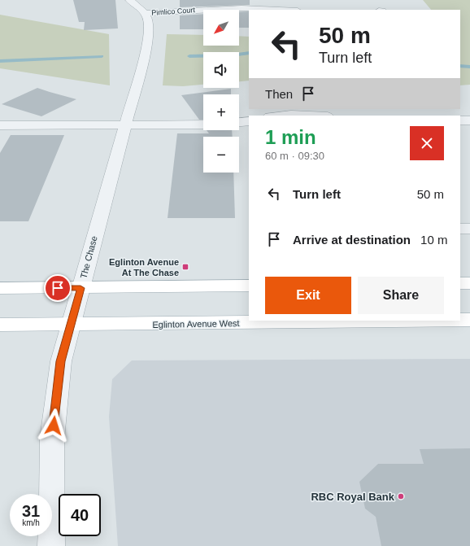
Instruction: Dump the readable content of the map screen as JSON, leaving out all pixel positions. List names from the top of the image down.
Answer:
{
  "streets": {
    "main road": ["Eglinton Avenue West"],
    "street": ["Pimlico Court", "The Chase"]
  },
  "crossings": [
    ["Pimlico Court", "The Chase"],
    ["The Chase", "Eglinton Avenue West"]
  ],
  "places": {
    "transit": ["Eglinton Avenue At The Chase"],
    "other": ["RBC Royal Bank"]
  },
  "north": "bottom left",
  "page": {
    "map_buttons": ["+", "−"],
    "turn": ["50 m", "Turn left"],
    "then": "Then",
    "heading": ["1 min", "60 m · 09:30"],
    "list": [
      {
        "name": "Turn left",
        "value": "50 m"
      },
      {
        "name": "Arrive at destination",
        "value": "10 m"
      }
    ],
    "buttons": ["Exit", "Share"],
    "speed": "31 km/h",
    "limit": "40"
  }
}
